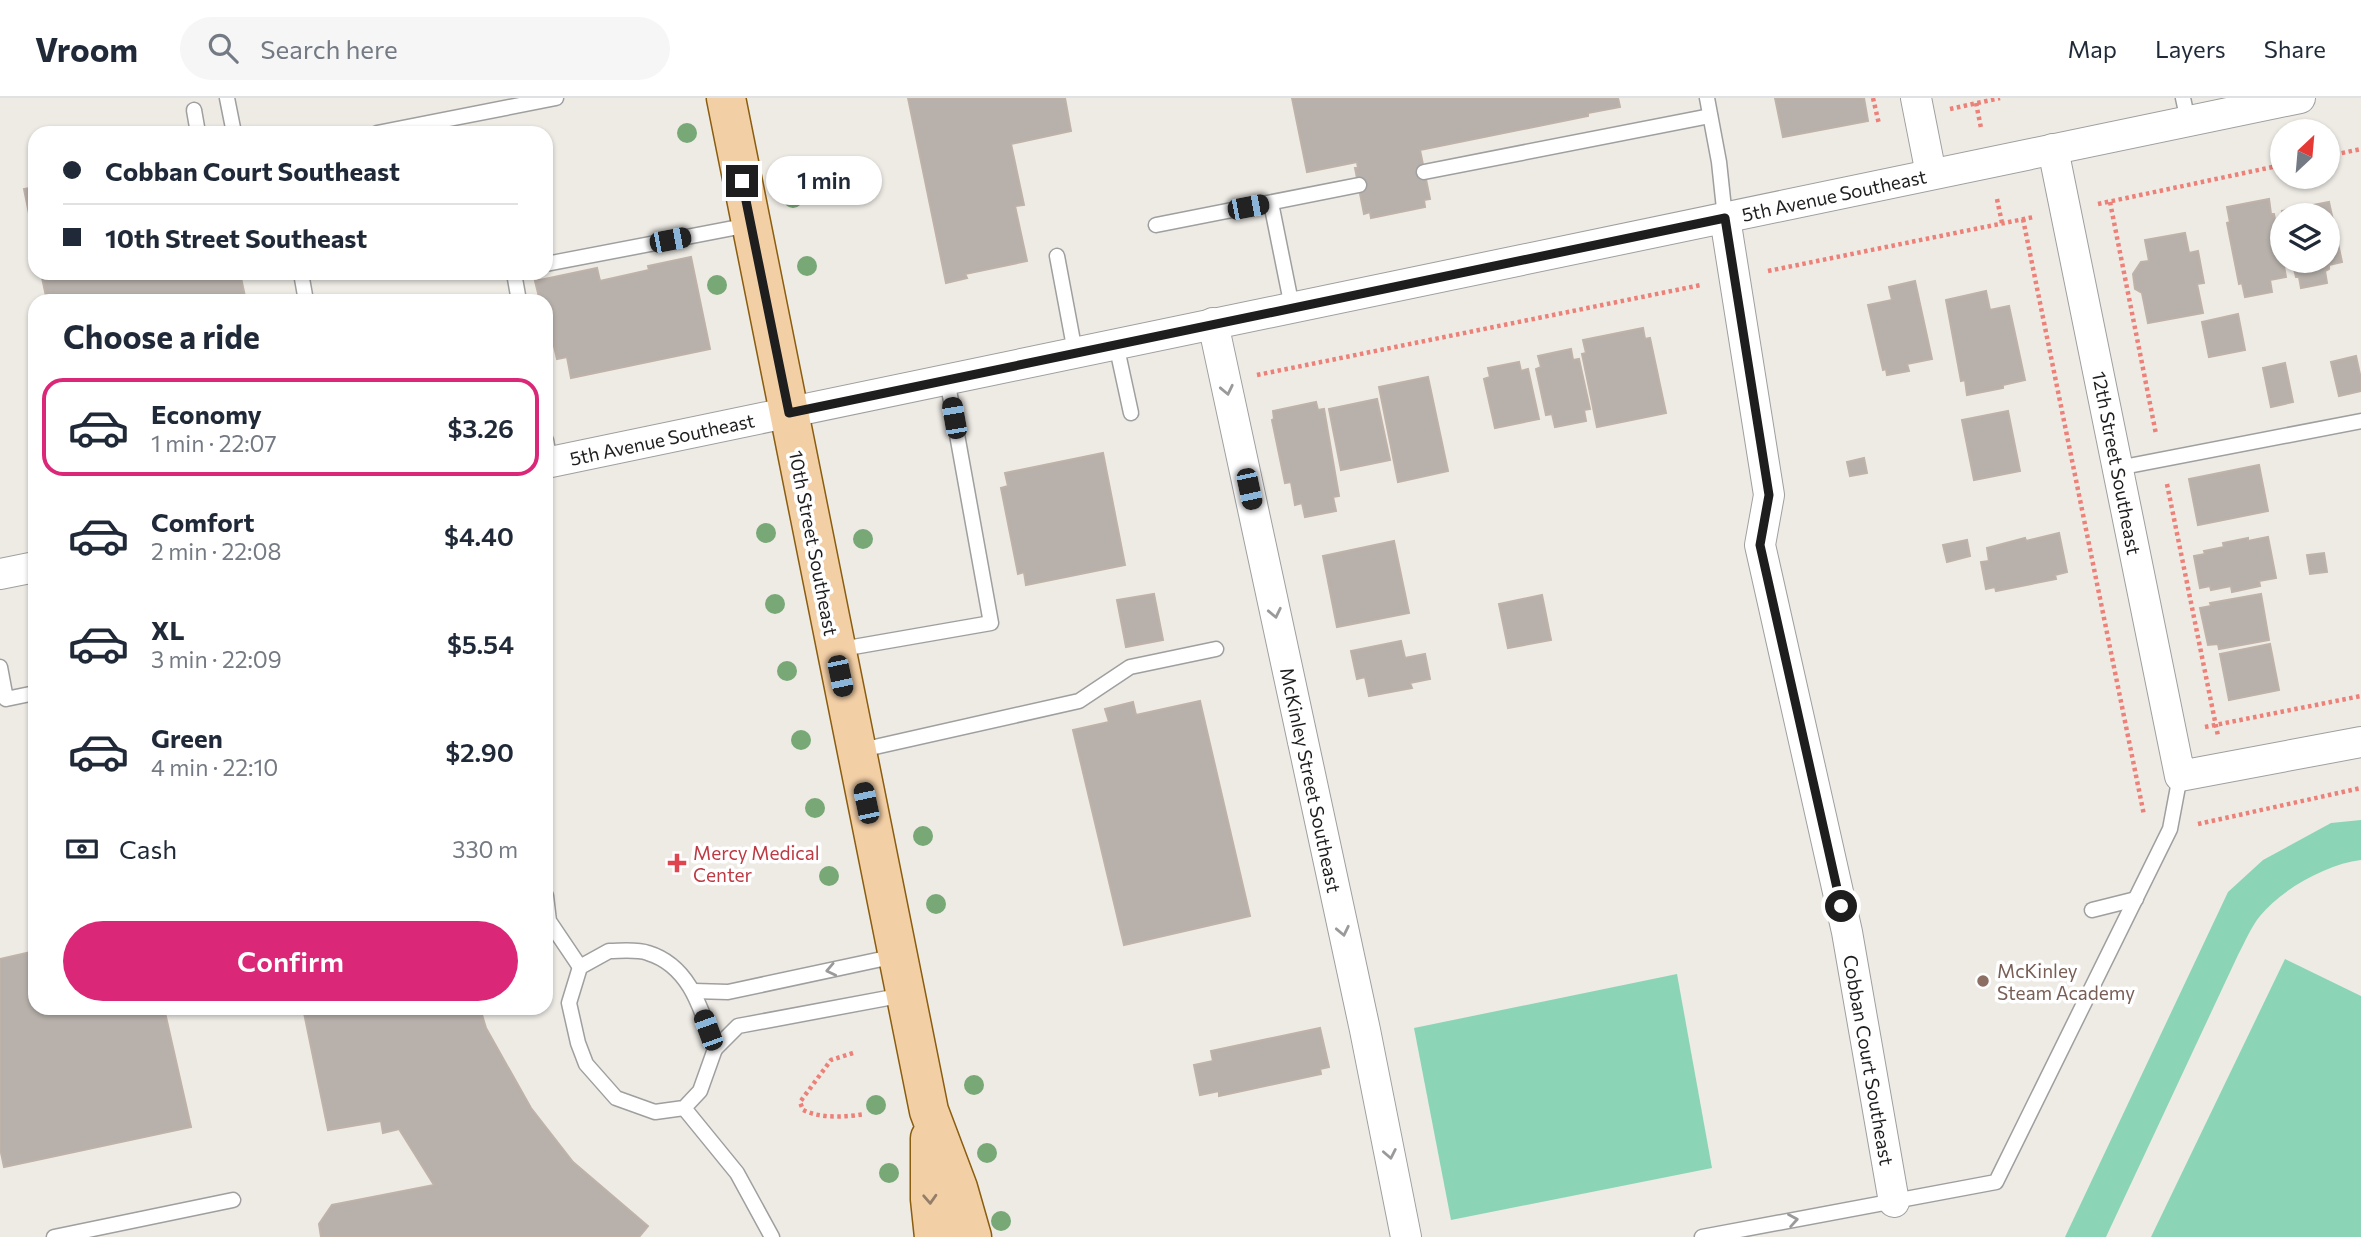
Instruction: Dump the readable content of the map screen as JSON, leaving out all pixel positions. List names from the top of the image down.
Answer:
{
  "streets": {
    "main road": ["10th Street Southeast"],
    "street": [
      "5th Avenue Southeast",
      "12th Street Southeast",
      "McKinley Street Southeast",
      "Cobban Court Southeast"
    ]
  },
  "crossings": [
    ["5th Avenue Southeast", "12th Street Southeast"],
    ["5th Avenue Southeast", "10th Street Southeast"],
    ["5th Avenue Southeast", "McKinley Street Southeast"],
    ["5th Avenue Southeast", "Cobban Court Southeast"]
  ],
  "one_way": ["McKinley Street Southeast"],
  "places": {
    "health": ["Mercy Medical Center"],
    "other": ["McKinley Steam Academy"]
  },
  "north": "top right",
  "page": {
    "header": "Vroom",
    "search": "Search here",
    "nav": ["Map", "Layers", "Share"],
    "banner": ["Cobban Court Southeast", "10th Street Southeast"],
    "bubble": "1 min",
    "heading": "Choose a ride",
    "list": [
      {
        "name": "Economy",
        "note": "1 min · 22:07",
        "value": "$3.26"
      },
      {
        "name": "Comfort",
        "note": "2 min · 22:08",
        "value": "$4.40"
      },
      {
        "name": "XL",
        "note": "3 min · 22:09",
        "value": "$5.54"
      },
      {
        "name": "Green",
        "note": "4 min · 22:10",
        "value": "$2.90"
      }
    ],
    "pay": ["Cash", "330 m"],
    "buttons": "Confirm"
  }
}
